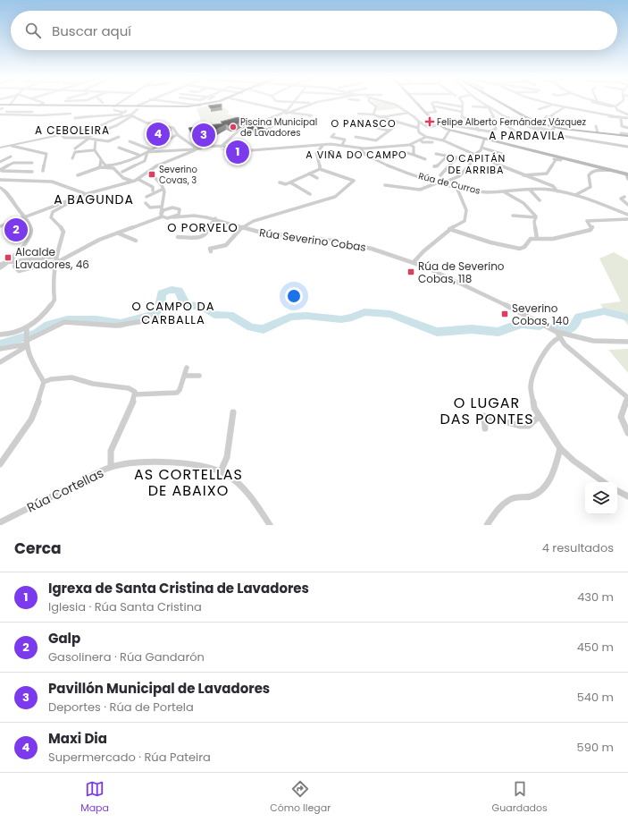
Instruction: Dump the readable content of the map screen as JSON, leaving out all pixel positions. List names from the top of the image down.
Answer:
{
  "streets": {
    "street": ["Rúa de Curros", "Rúa Severino Cobas", "Rúa Cortellas"]
  },
  "districts": [
    "O PANASCO",
    "A CEBOLEIRA",
    "A PARDAVILA",
    "A VIÑA DO CAMPO",
    "O CAPITÁN DE ARRIBA",
    "A BAGUNDA",
    "O PORVELO",
    "O CAMPO DA CARBALLA",
    "O LUGAR DAS PONTES",
    "AS CORTELLAS DE ABAIXO"
  ],
  "places": {
    "health": ["Felipe Alberto Fernández Vázquez"],
    "other": ["Piscina Municipal de Lavadores"],
    "transit": [
      "Severino Covas, 3",
      "Alcalde Lavadores, 46",
      "Rúa de Severino Cobas, 118",
      "Severino Cobas, 140"
    ]
  },
  "page": {
    "search": "Buscar aquí",
    "pins": [
      "4",
      "3",
      "1",
      "2"
    ],
    "heading": ["Cerca", "4 resultados"],
    "list": [
      {
        "mark": "1",
        "name": "Igrexa de Santa Cristina de Lavadores",
        "note": "Iglesia · Rúa Santa Cristina",
        "value": "430 m"
      },
      {
        "mark": "2",
        "name": "Galp",
        "note": "Gasolinera · Rúa Gandarón",
        "value": "450 m"
      },
      {
        "mark": "3",
        "name": "Pavillón Municipal de Lavadores",
        "note": "Deportes · Rúa de Portela",
        "value": "540 m"
      },
      {
        "mark": "4",
        "name": "Maxi Dia",
        "note": "Supermercado · Rúa Pateira",
        "value": "590 m"
      }
    ],
    "nav": ["Mapa", "Cómo llegar", "Guardados"]
  }
}
